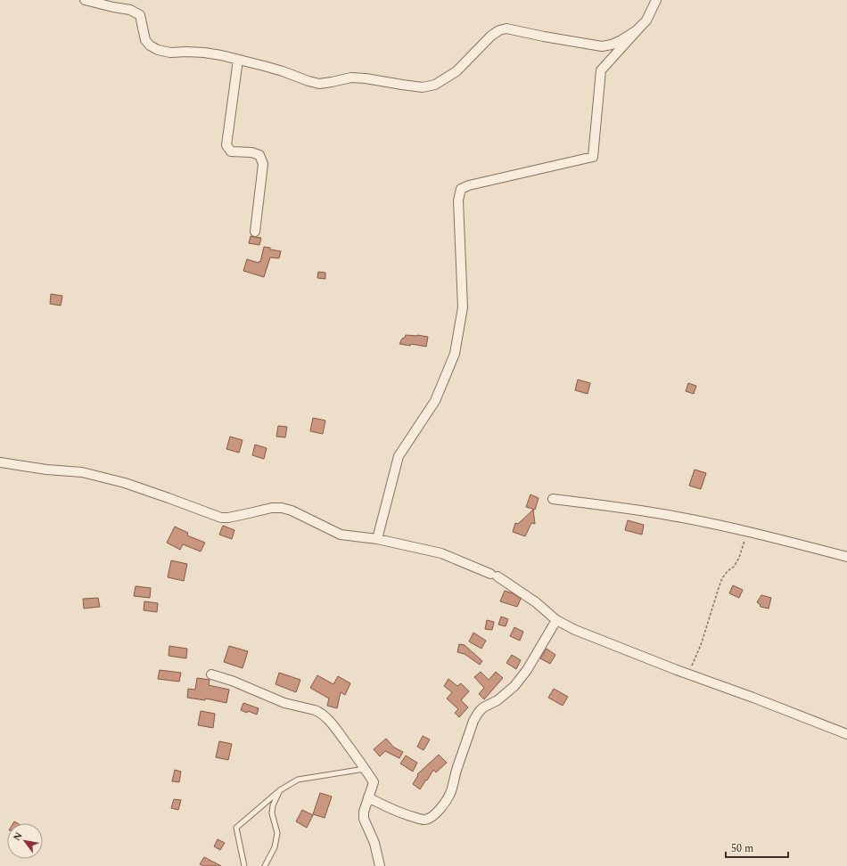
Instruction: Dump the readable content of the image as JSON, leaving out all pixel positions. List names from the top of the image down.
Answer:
{
  "scale_bar": "50 m",
  "north": "top left"
}
